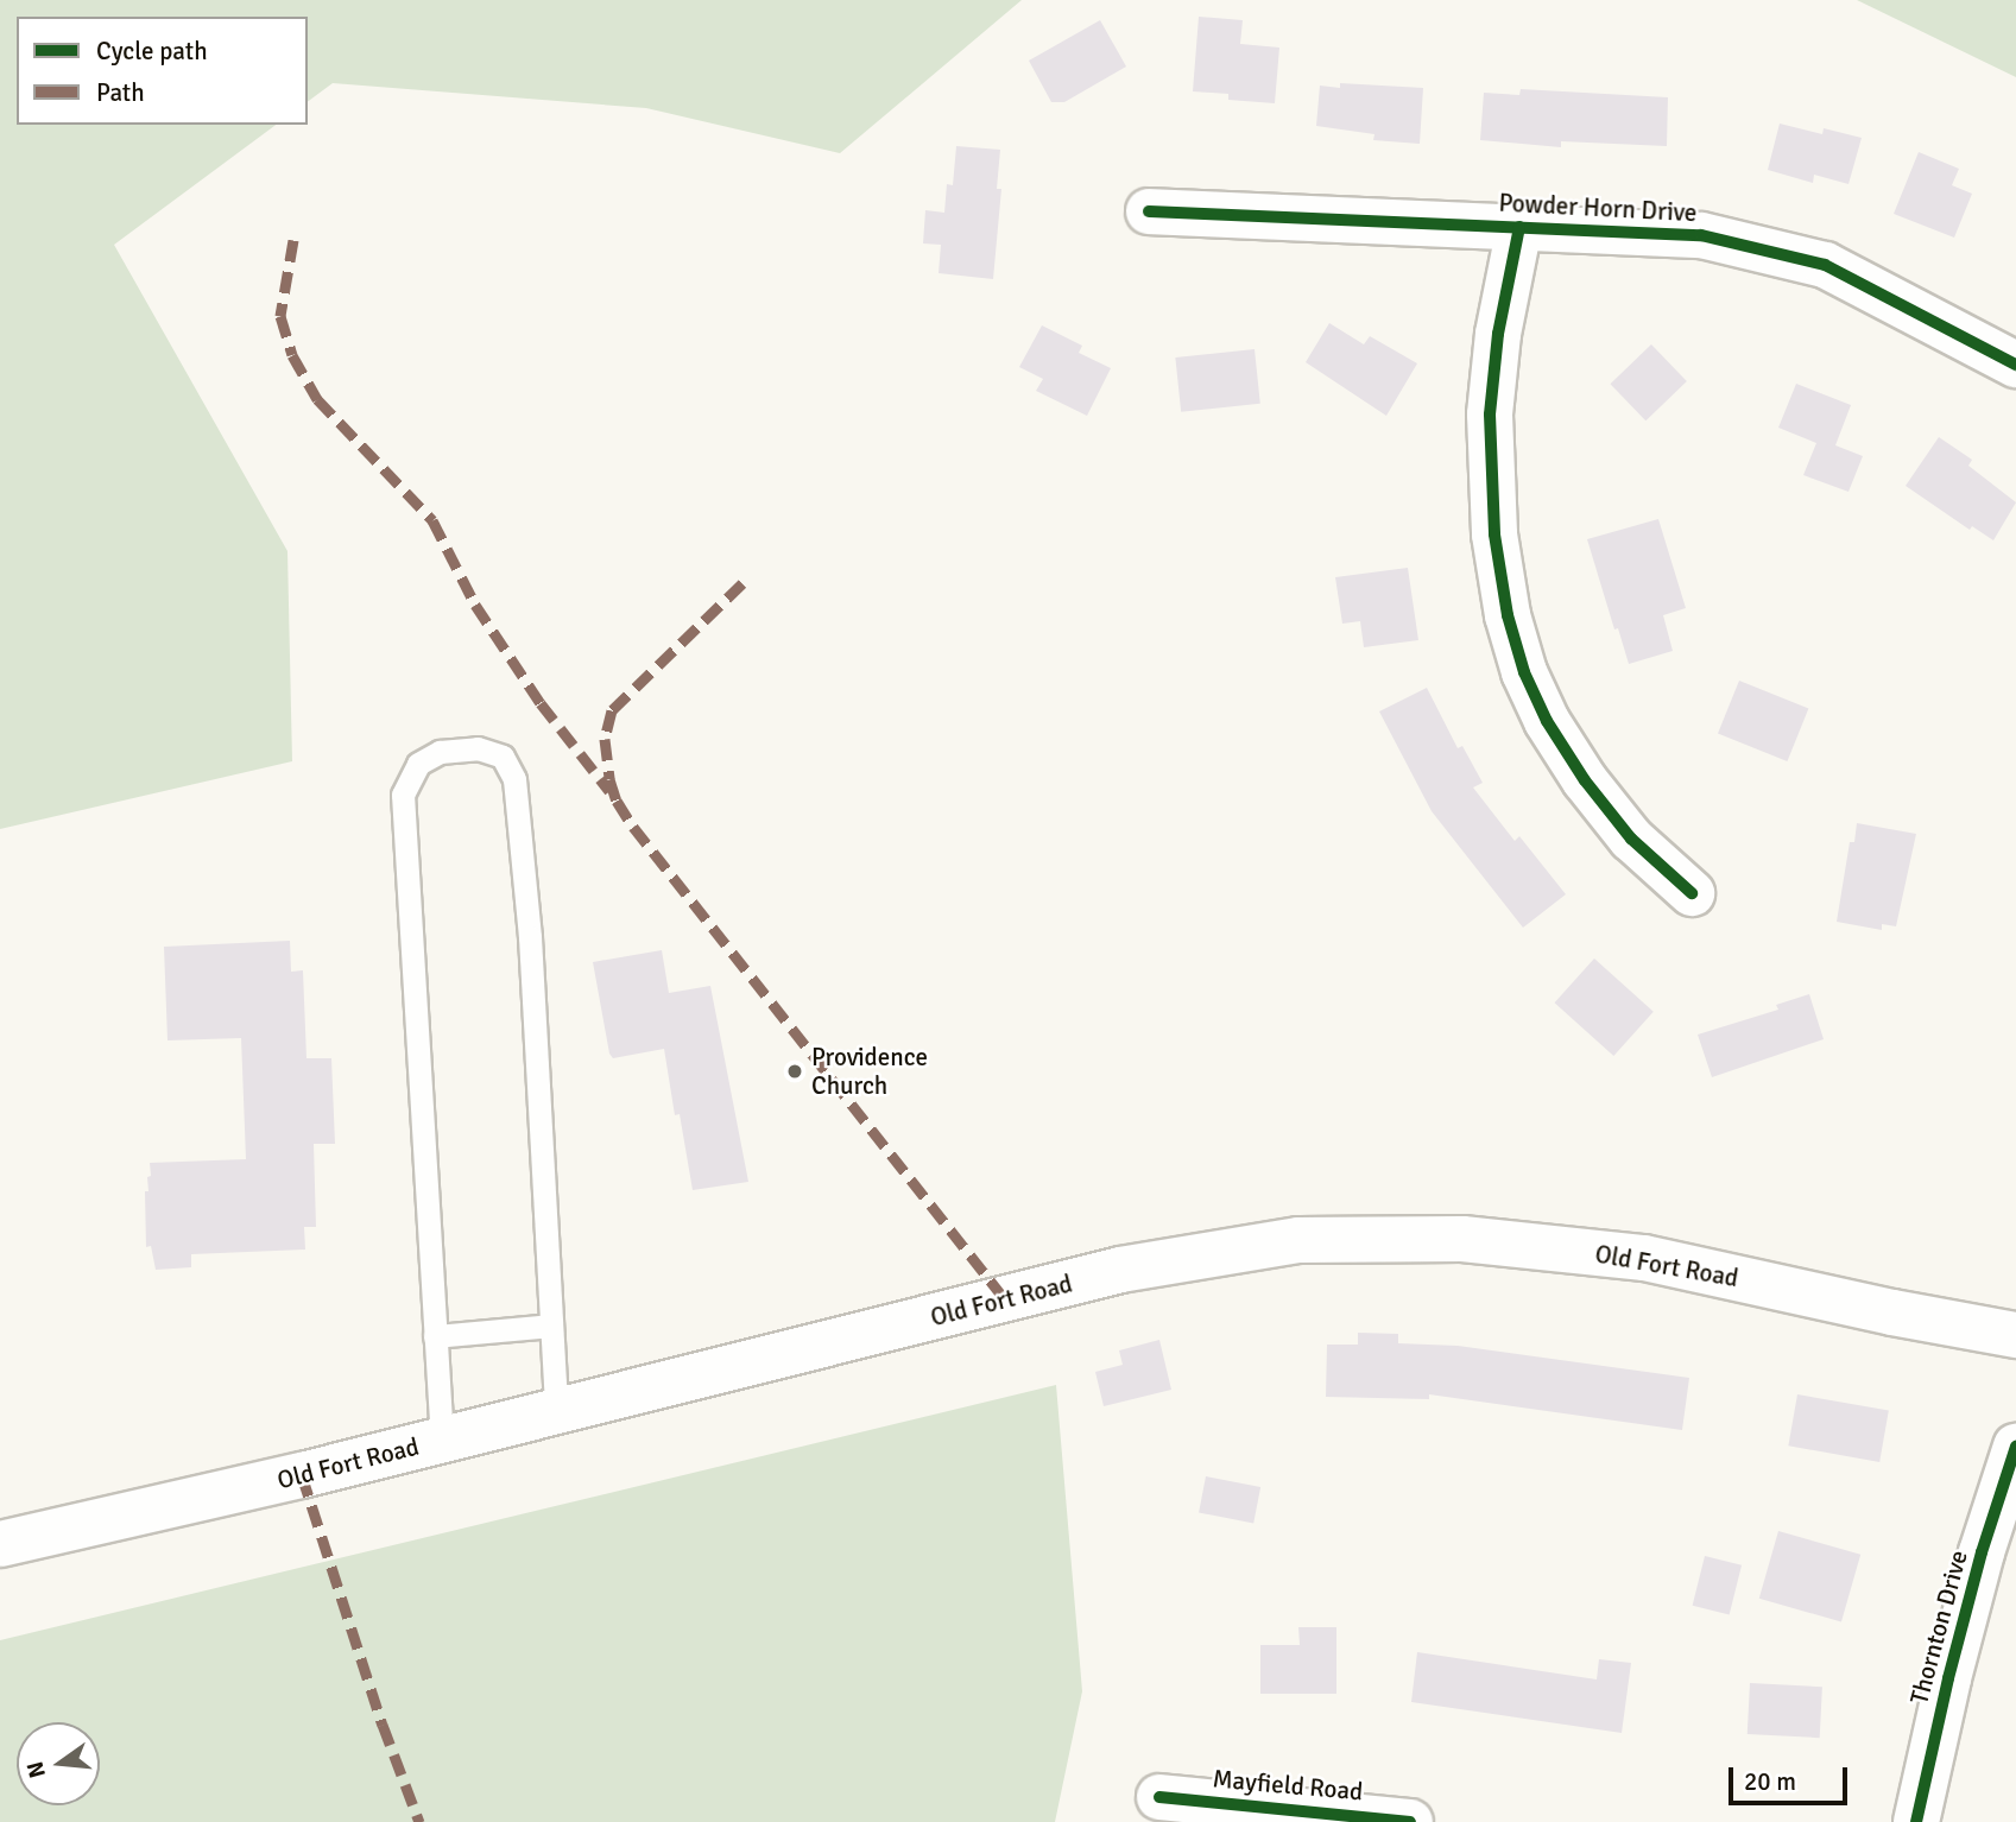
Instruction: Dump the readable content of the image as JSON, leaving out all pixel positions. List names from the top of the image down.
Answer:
{
  "streets": {
    "street": [
      "Powder Horn Drive",
      "Old Fort Road",
      "Thornton Drive",
      "Mayfield Road"
    ]
  },
  "places": ["Providence Church"],
  "legend": ["Cycle path", "Path"],
  "scale_bar": "20 m",
  "north": "left"
}
